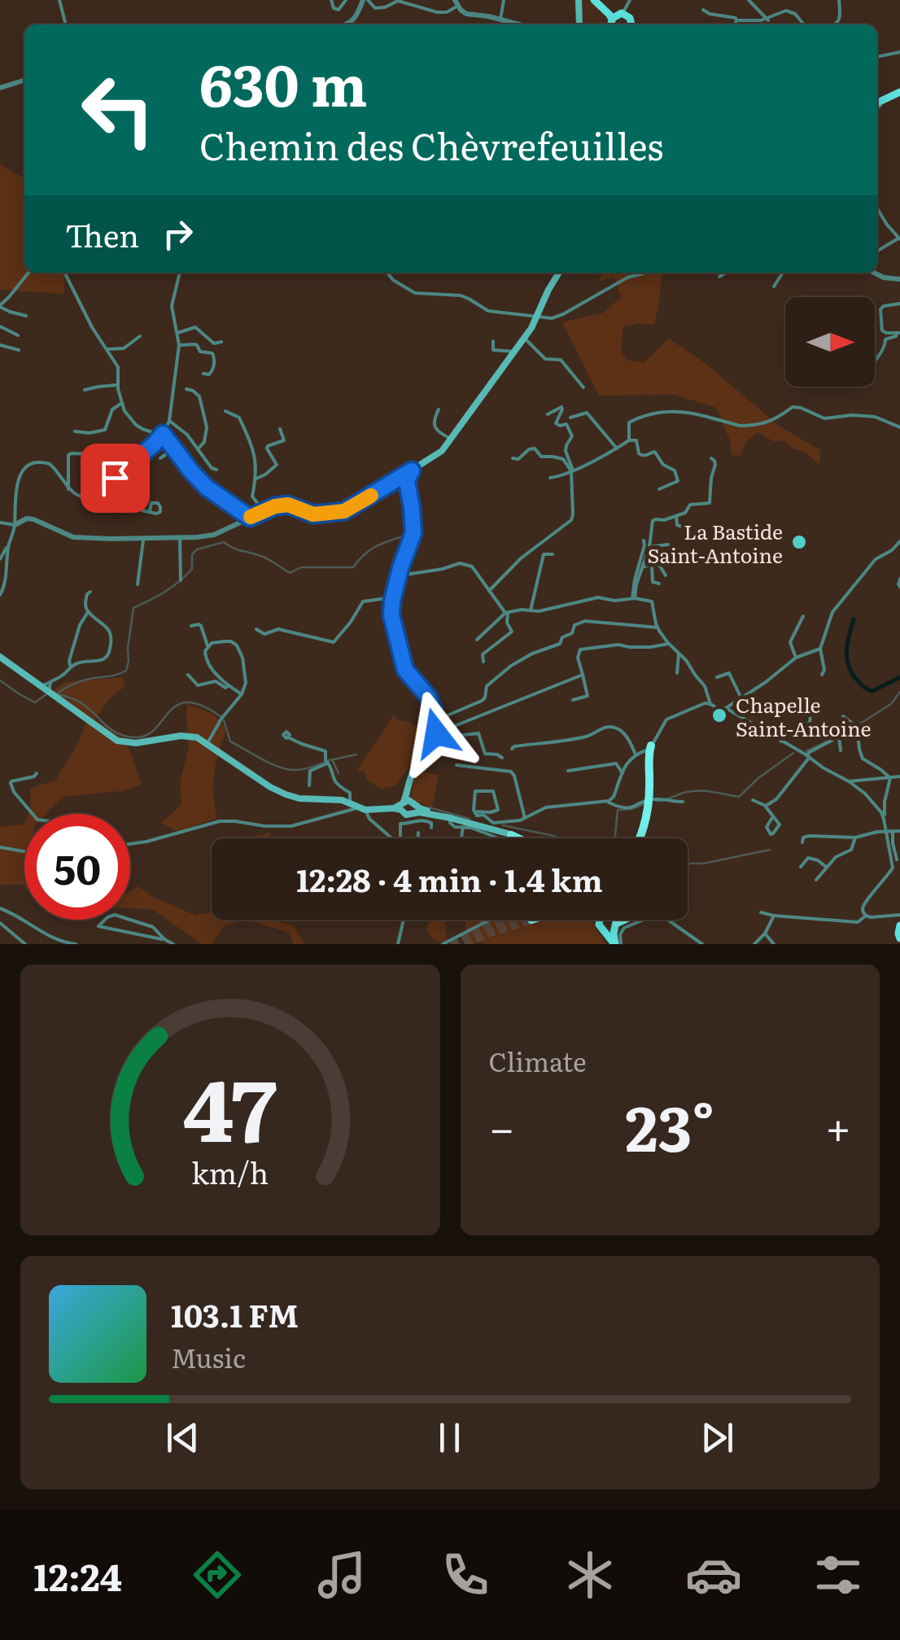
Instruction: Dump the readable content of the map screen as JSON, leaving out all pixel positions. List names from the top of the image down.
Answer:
{
  "places": ["La Bastide Saint-Antoine", "Chapelle Saint-Antoine"],
  "north": "right",
  "page": {
    "turn": ["630 m", "Chemin des Chèvrefeuilles"],
    "then": "Then",
    "limit": "50",
    "trip": "12:28 · 4 min · 1.4 km",
    "tile": "Climate",
    "heat": ["−", "23°", "+"],
    "song": ["103.1 FM", "Music"],
    "tabs": "12:24",
    "gauge": ["47", "km/h"]
  }
}
